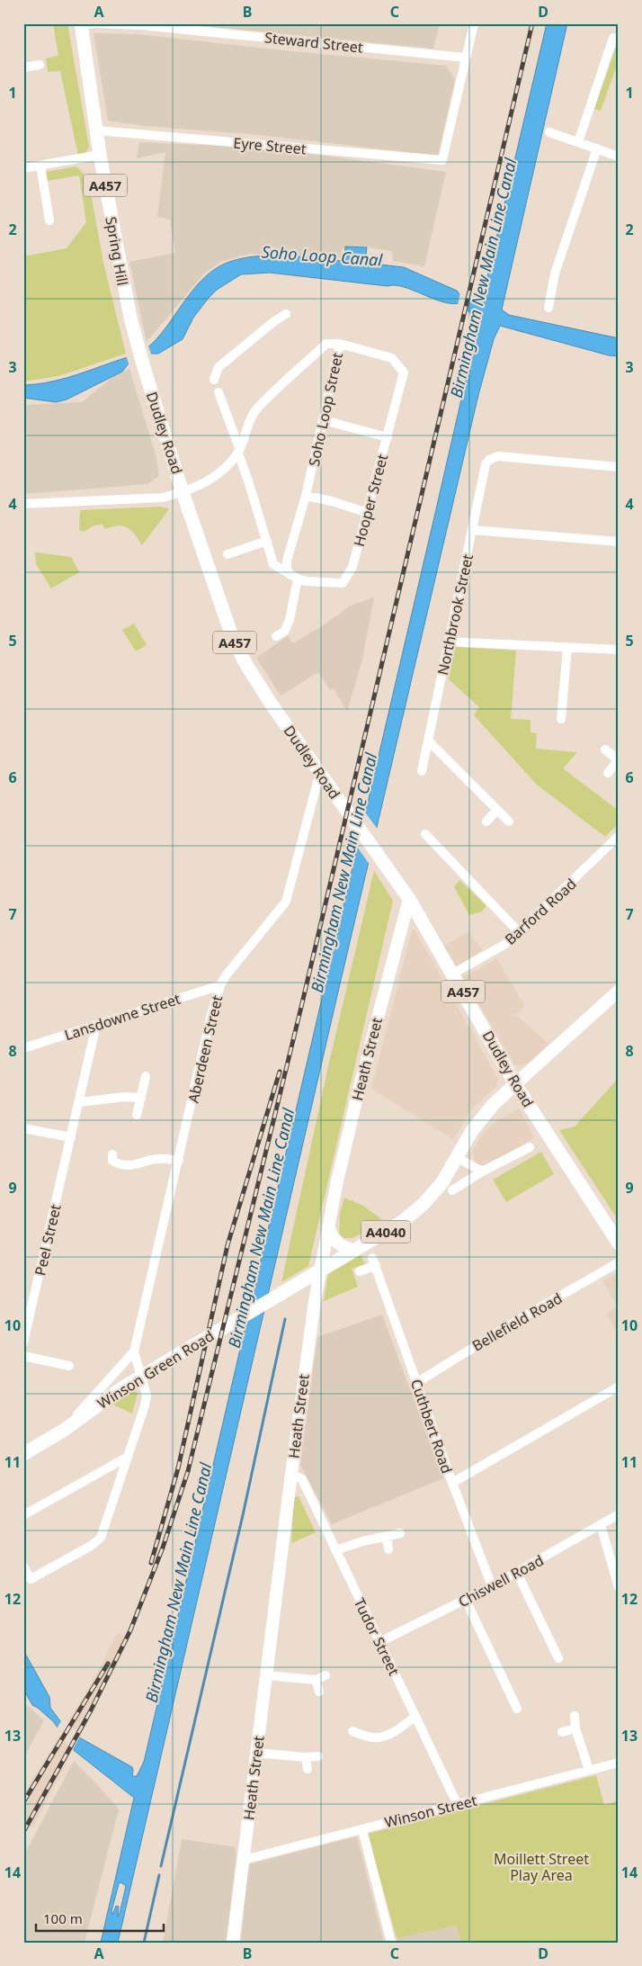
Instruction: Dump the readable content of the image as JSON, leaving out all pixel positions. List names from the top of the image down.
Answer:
{
  "streets": {
    "main road": [
      "A457",
      "Spring Hill",
      "Dudley Road",
      "Heath Street",
      "A4040",
      "Winson Green Road"
    ],
    "street": [
      "Steward Street",
      "Eyre Street",
      "Soho Loop Street",
      "Hooper Street",
      "Northbrook Street",
      "Barford Road",
      "Lansdowne Street",
      "Aberdeen Street",
      "Peel Street",
      "Bellefield Road",
      "Cuthbert Road",
      "Chiswell Road",
      "Tudor Street",
      "Winson Street"
    ]
  },
  "crossings": [
    ["Steward Street", "Eyre Street"],
    ["Steward Street", "Spring Hill"],
    ["Eyre Street", "Spring Hill"],
    ["Spring Hill", "Dudley Road"],
    ["Soho Loop Street", "Hooper Street"],
    ["Dudley Road", "Barford Road"],
    ["Dudley Road", "Aberdeen Street"],
    ["Dudley Road", "Heath Street"],
    ["Dudley Road", "Winson Green Road"],
    ["Lansdowne Street", "Aberdeen Street"],
    ["Lansdowne Street", "Peel Street"],
    ["Aberdeen Street", "Winson Green Road"],
    ["Heath Street", "Winson Green Road"],
    ["Heath Street", "Tudor Street"],
    ["Heath Street", "Winson Street"],
    ["Bellefield Road", "Cuthbert Road"],
    ["Cuthbert Road", "Chiswell Road"],
    ["Chiswell Road", "Tudor Street"],
    ["Tudor Street", "Winson Street"]
  ],
  "water": ["Soho Loop Canal", "Birmingham New Main Line Canal"],
  "parks": ["Moillett Street Play Area"],
  "scale_bar": "100 m",
  "grid": {
    "columns": [
      "A",
      "B",
      "C",
      "D"
    ],
    "rows": [
      "1",
      "2",
      "3",
      "4",
      "5",
      "6",
      "7",
      "8",
      "9",
      "10",
      "11",
      "12",
      "13",
      "14"
    ]
  }
}
